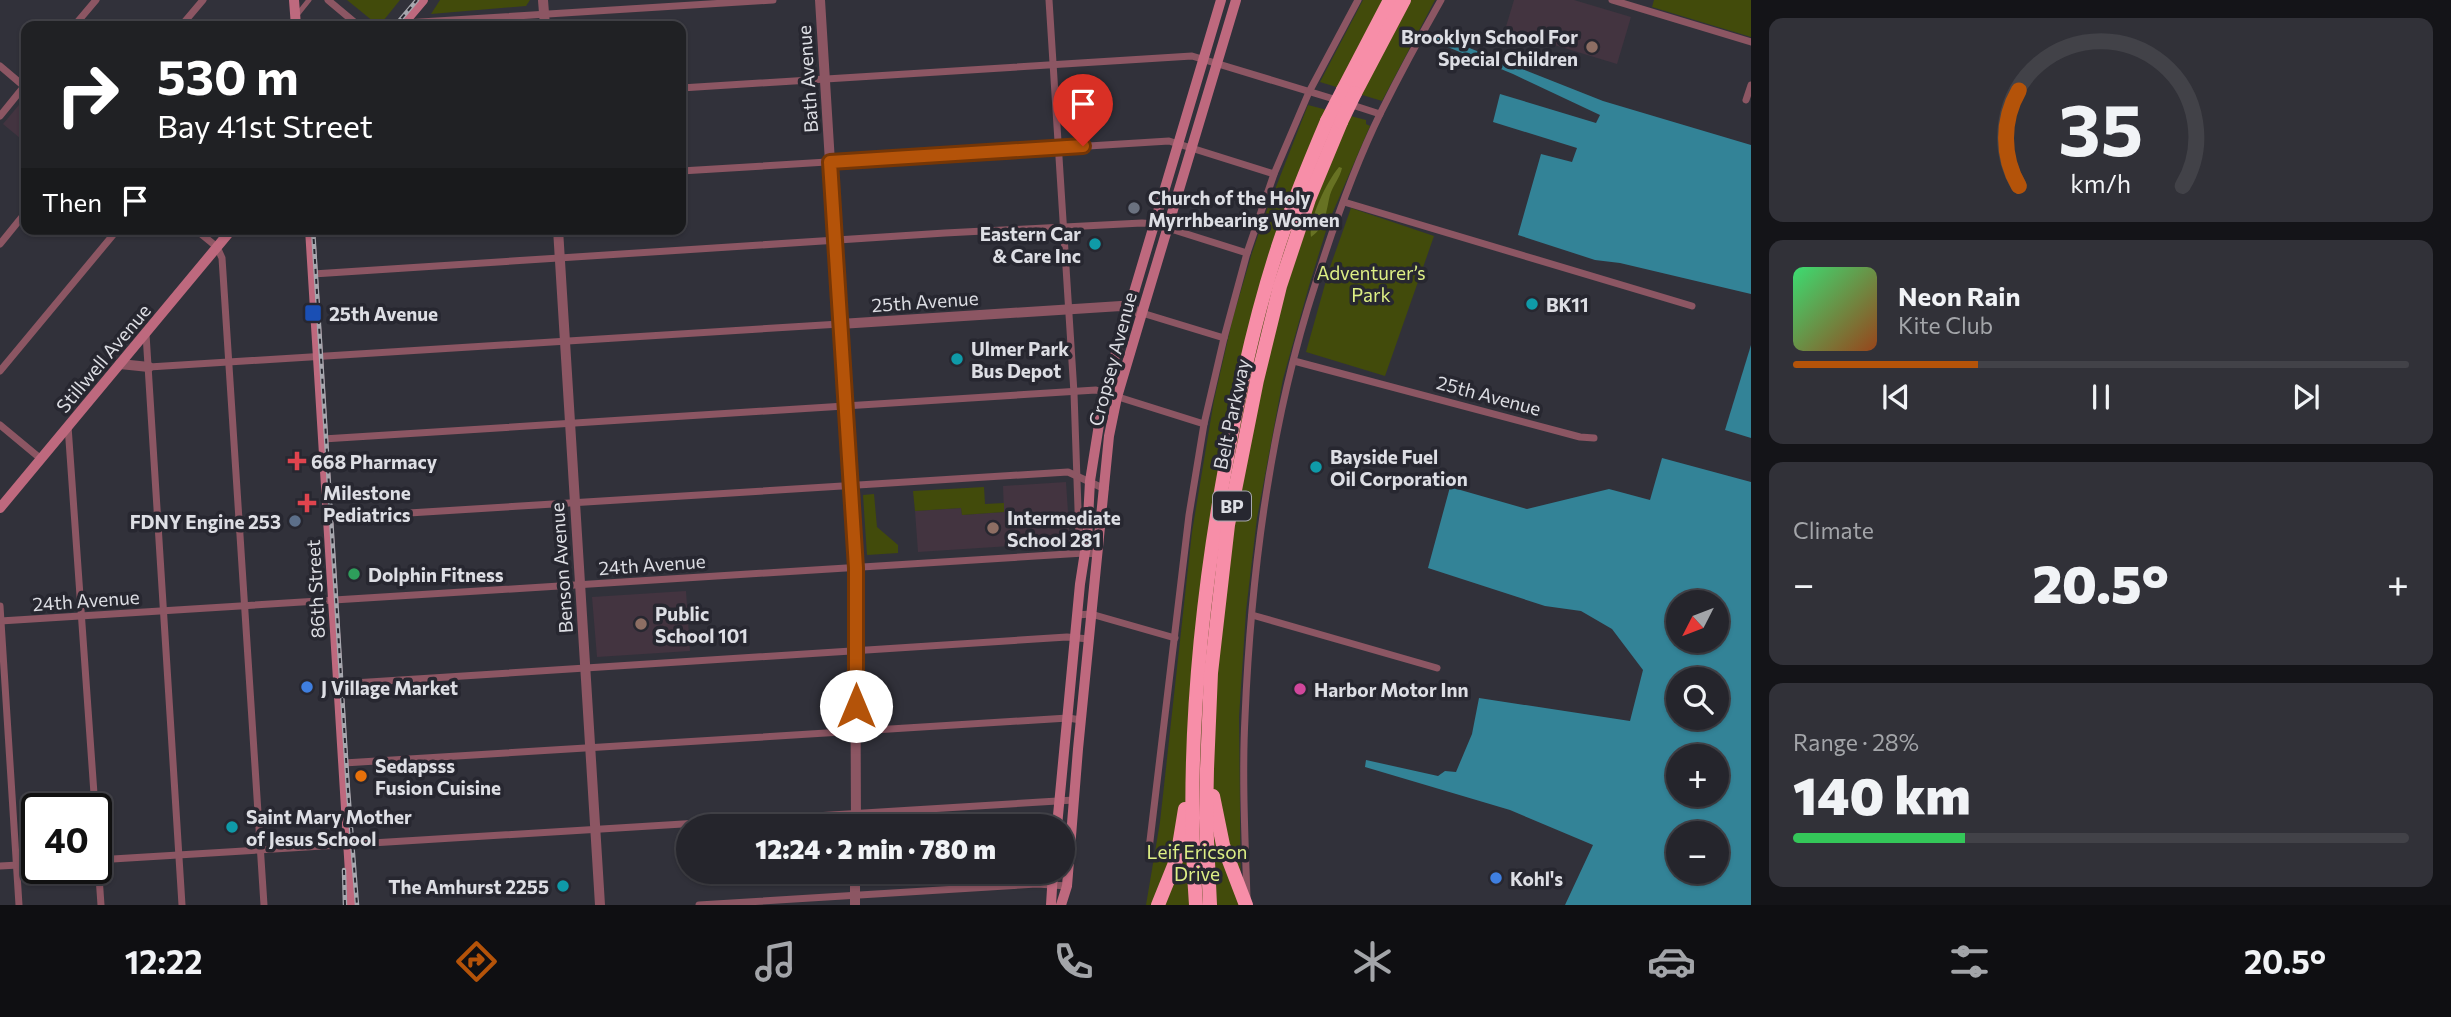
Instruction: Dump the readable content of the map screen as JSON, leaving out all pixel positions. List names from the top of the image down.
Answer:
{
  "streets": {
    "highway": ["Belt Parkway", "BP"],
    "main road": ["Stillwell Avenue", "Cropsey Avenue", "86th Street"],
    "street": [
      "Bath Avenue",
      "25th Avenue",
      "24th Avenue",
      "Benson Avenue"
    ]
  },
  "crossings": [
    ["Bath Avenue", "25th Avenue"],
    ["Bath Avenue", "24th Avenue"],
    ["25th Avenue", "Stillwell Avenue"],
    ["25th Avenue", "Cropsey Avenue"],
    ["25th Avenue", "Benson Avenue"],
    ["25th Avenue", "86th Street"],
    ["Cropsey Avenue", "24th Avenue"],
    ["24th Avenue", "Benson Avenue"],
    ["24th Avenue", "86th Street"]
  ],
  "parks": ["Adventurer’s Park", "Leif Ericson Drive"],
  "places": {
    "other": [
      "Brooklyn School For Special Children",
      "Church of the Holy Myrrhbearing Women",
      "Eastern Car & Care Inc",
      "BK11",
      "Ulmer Park Bus Depot",
      "Bayside Fuel Oil Corporation",
      "FDNY Engine 253",
      "Intermediate School 281",
      "Dolphin Fitness",
      "Public School 101",
      "J Village Market",
      "Harbor Motor Inn",
      "Sedapsss Fusion Cuisine",
      "Saint Mary Mother of Jesus School",
      "Kohl's",
      "The Amhurst 2255"
    ],
    "transit": ["25th Avenue"],
    "health": ["668 Pharmacy", "Milestone Pediatrics"]
  },
  "north": "bottom left",
  "page": {
    "turn": ["530 m", "Bay 41st Street"],
    "then": "Then",
    "song": ["Neon Rain", "Kite Club"],
    "tile": [
      "Climate",
      ["Range · 28%", "140 km"]
    ],
    "heat": ["−", "20.5°", "+"],
    "map_buttons": ["+", "−"],
    "limit": "40",
    "trip": "12:24 · 2 min · 780 m",
    "tabs": ["12:22", "20.5°"],
    "gauge": ["35", "km/h"]
  }
}
